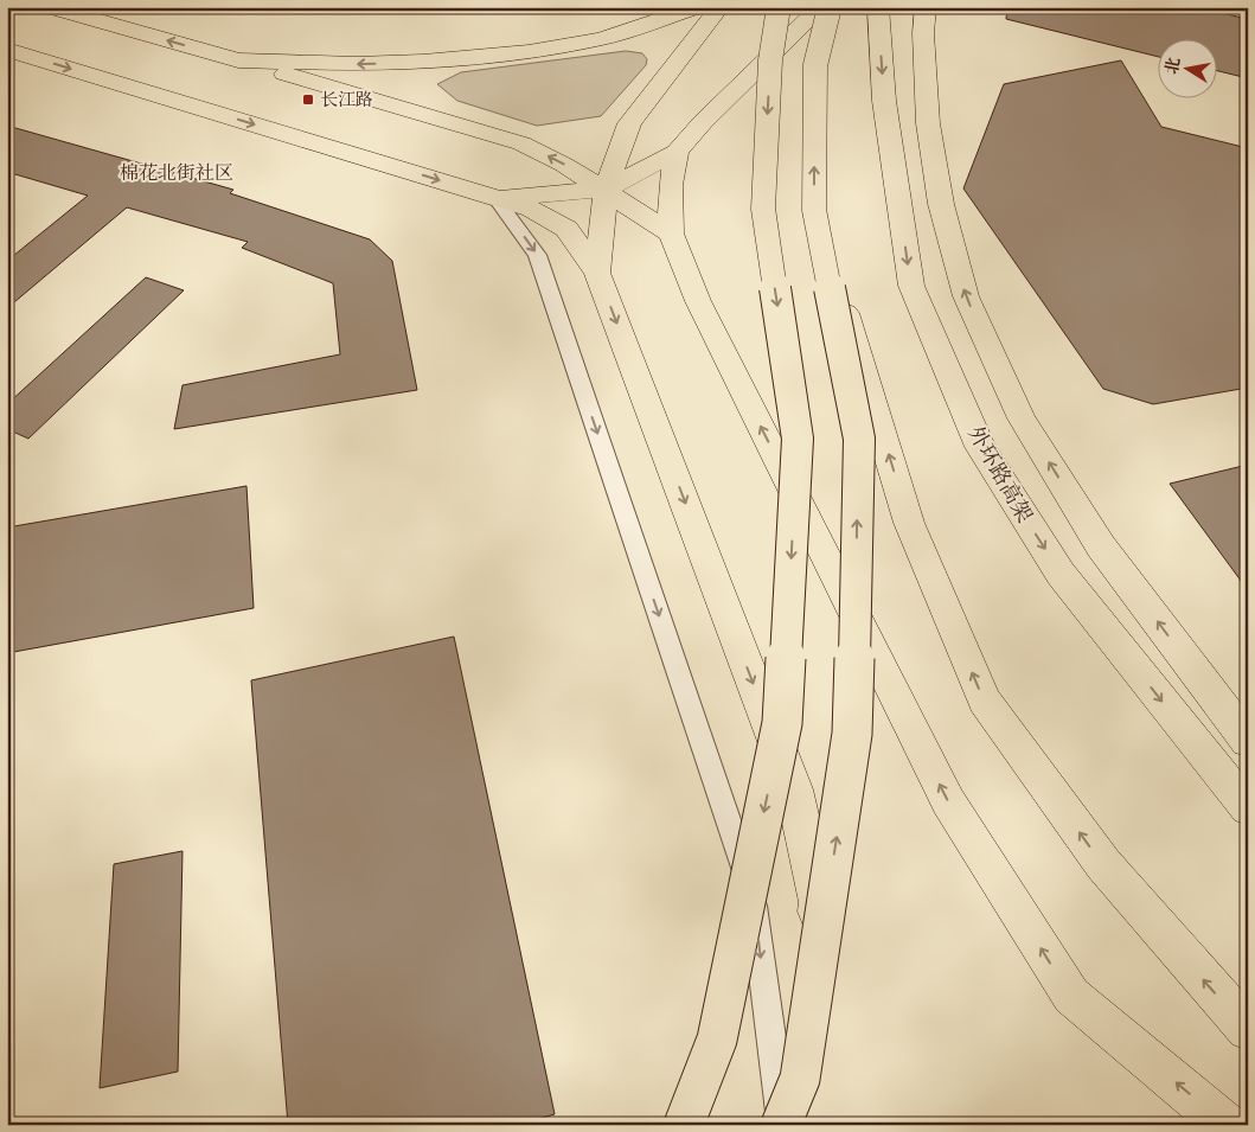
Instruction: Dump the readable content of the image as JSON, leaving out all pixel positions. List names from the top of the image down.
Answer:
{
  "streets": {
    "main road": ["外环路高架"]
  },
  "districts": ["棉花北街社区"],
  "places": {
    "transit": ["长江路"]
  },
  "north": "left"
}
